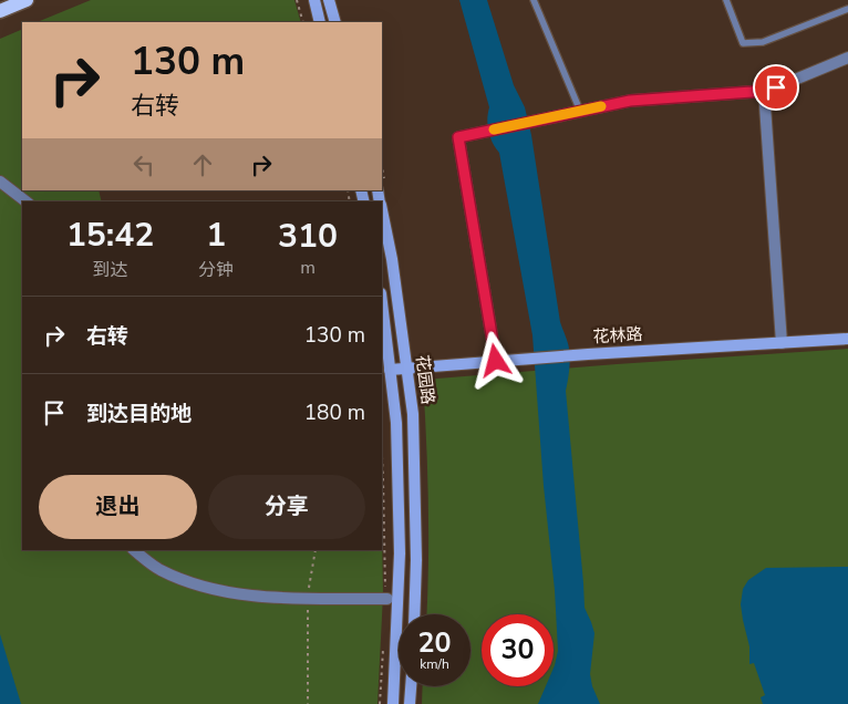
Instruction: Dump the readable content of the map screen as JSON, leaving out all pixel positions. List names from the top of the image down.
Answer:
{
  "streets": {
    "main road": ["花林路", "花园路"]
  },
  "crossings": [
    ["花林路", "花园路"]
  ],
  "page": {
    "turn": ["130 m", "右转"],
    "eta": [
      "15:42",
      "到达",
      "1",
      "分钟",
      "310",
      "m"
    ],
    "list": [
      {
        "name": "右转",
        "value": "130 m"
      },
      {
        "name": "到达目的地",
        "value": "180 m"
      }
    ],
    "buttons": ["退出", "分享"],
    "speed": "20 km/h",
    "limit": "30"
  }
}
